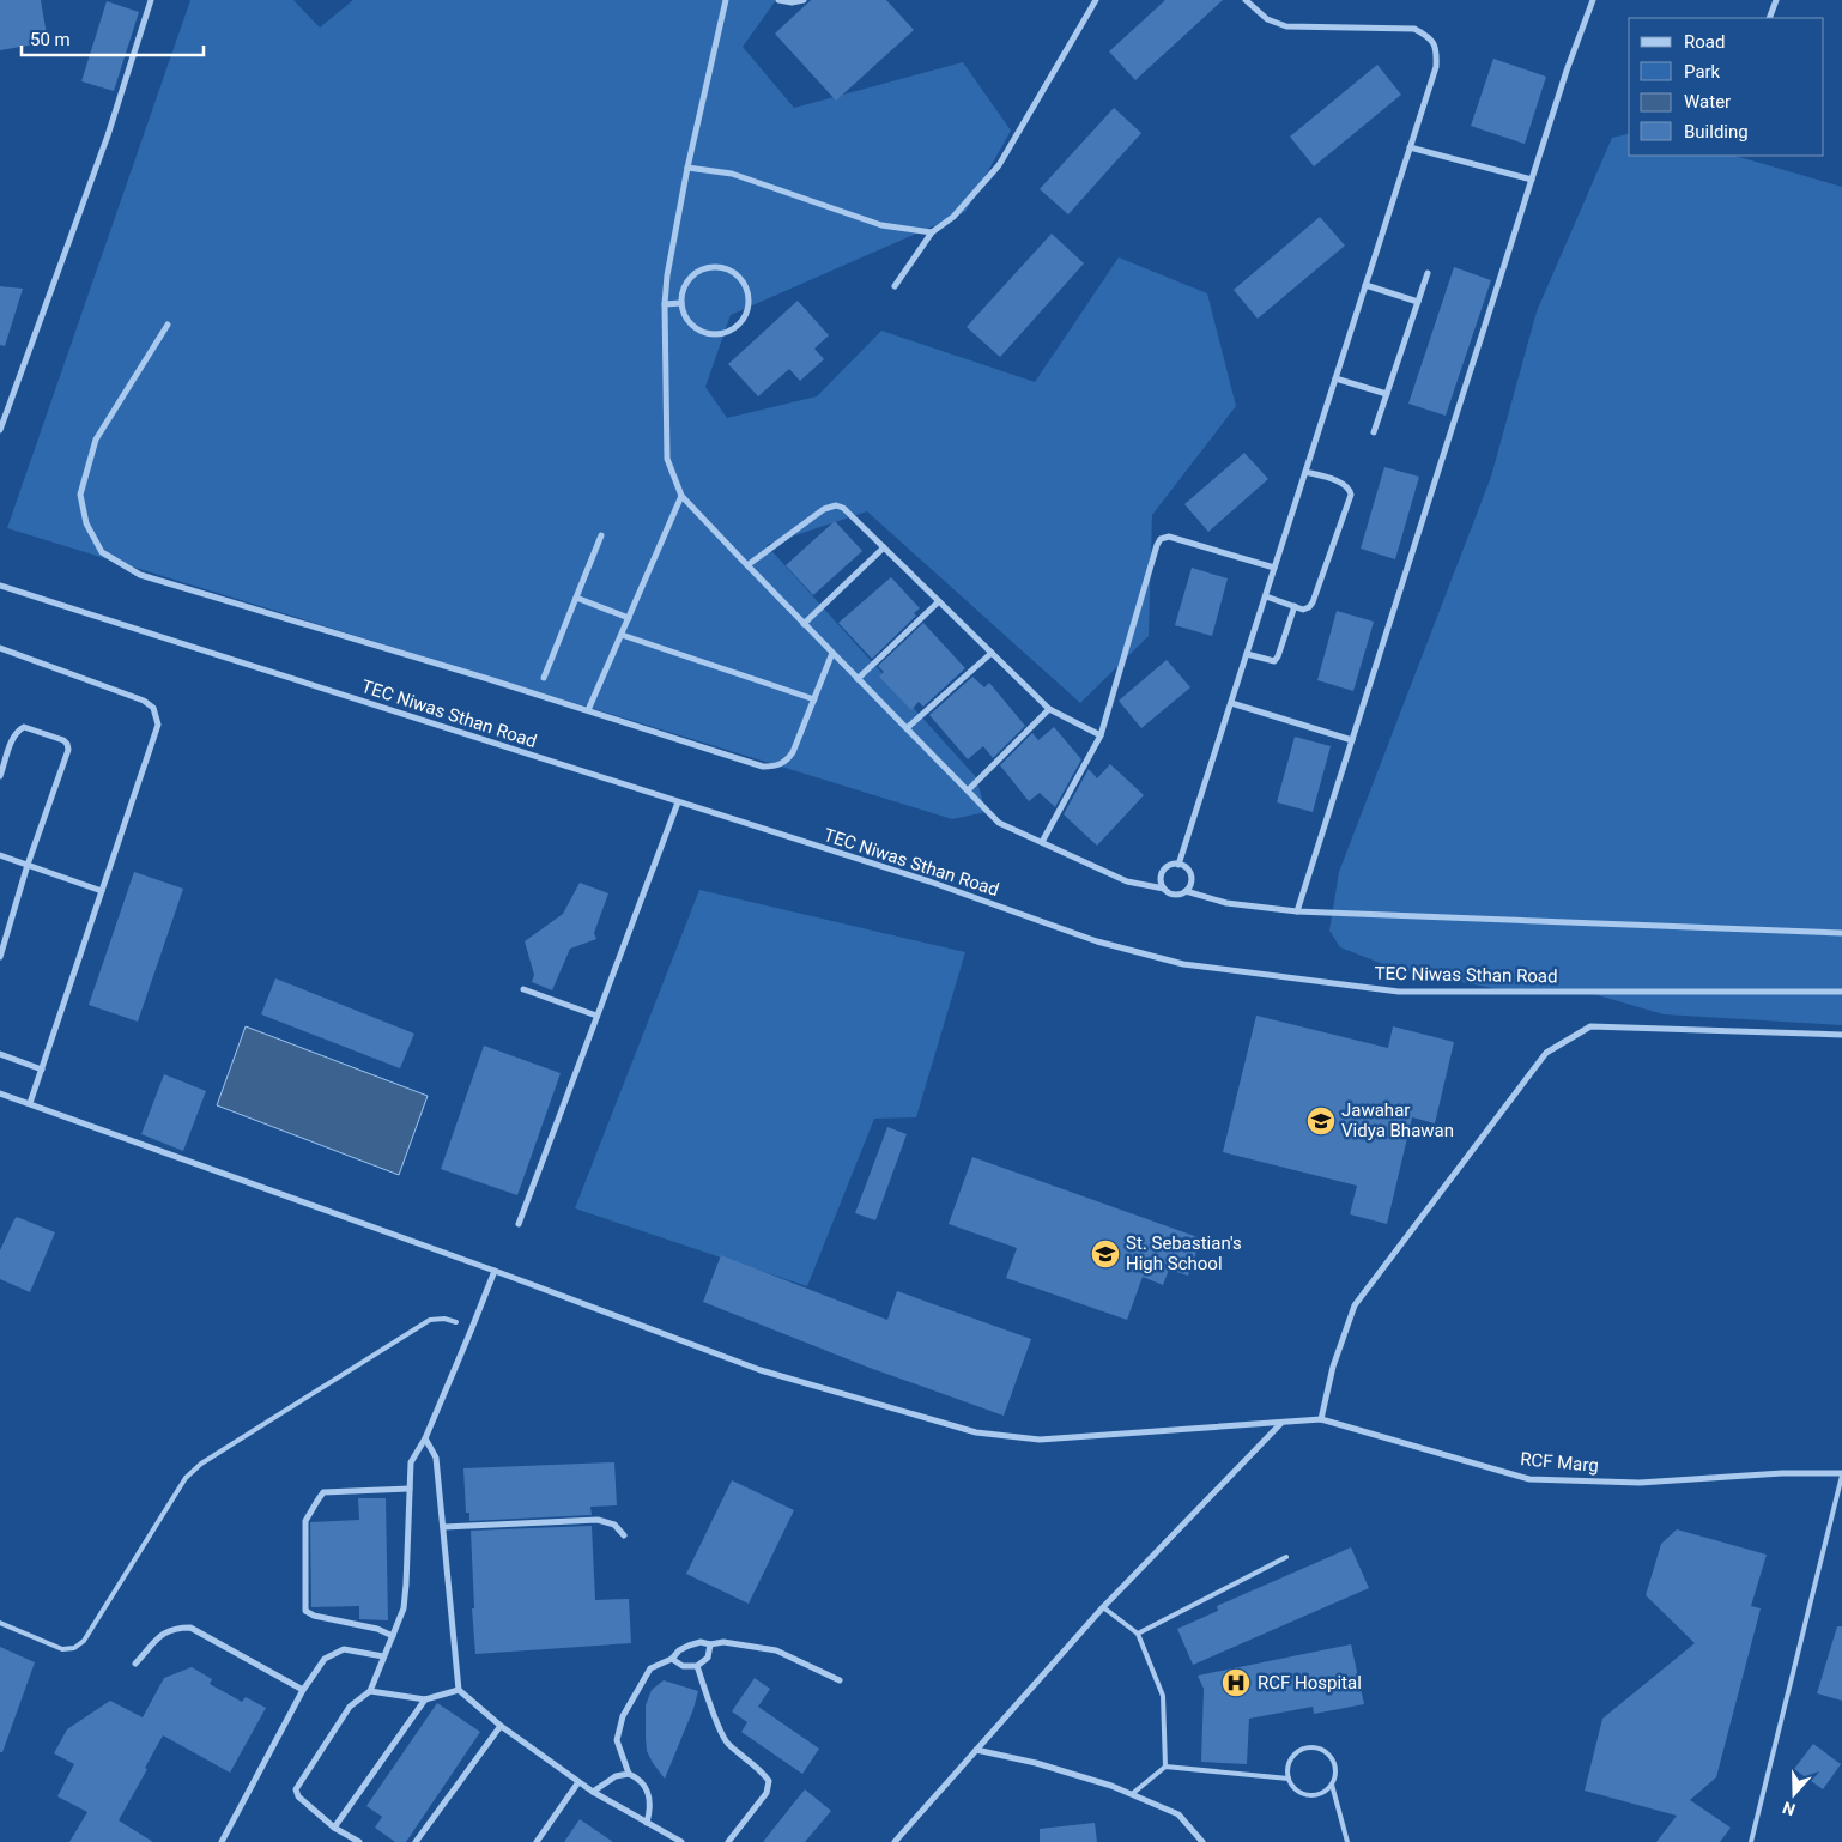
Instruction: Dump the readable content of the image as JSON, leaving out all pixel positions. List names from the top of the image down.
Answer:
{
  "streets": {
    "street": ["TEC Niwas Sthan Road", "RCF Marg"]
  },
  "places": {
    "school or university": ["Jawahar Vidya Bhawan", "St. Sebastian's High School"],
    "hospital": ["RCF Hospital"]
  },
  "legend": [
    "Road",
    "Park",
    "Water",
    "Building"
  ],
  "scale_bar": "50 m",
  "north": "bottom"
}
